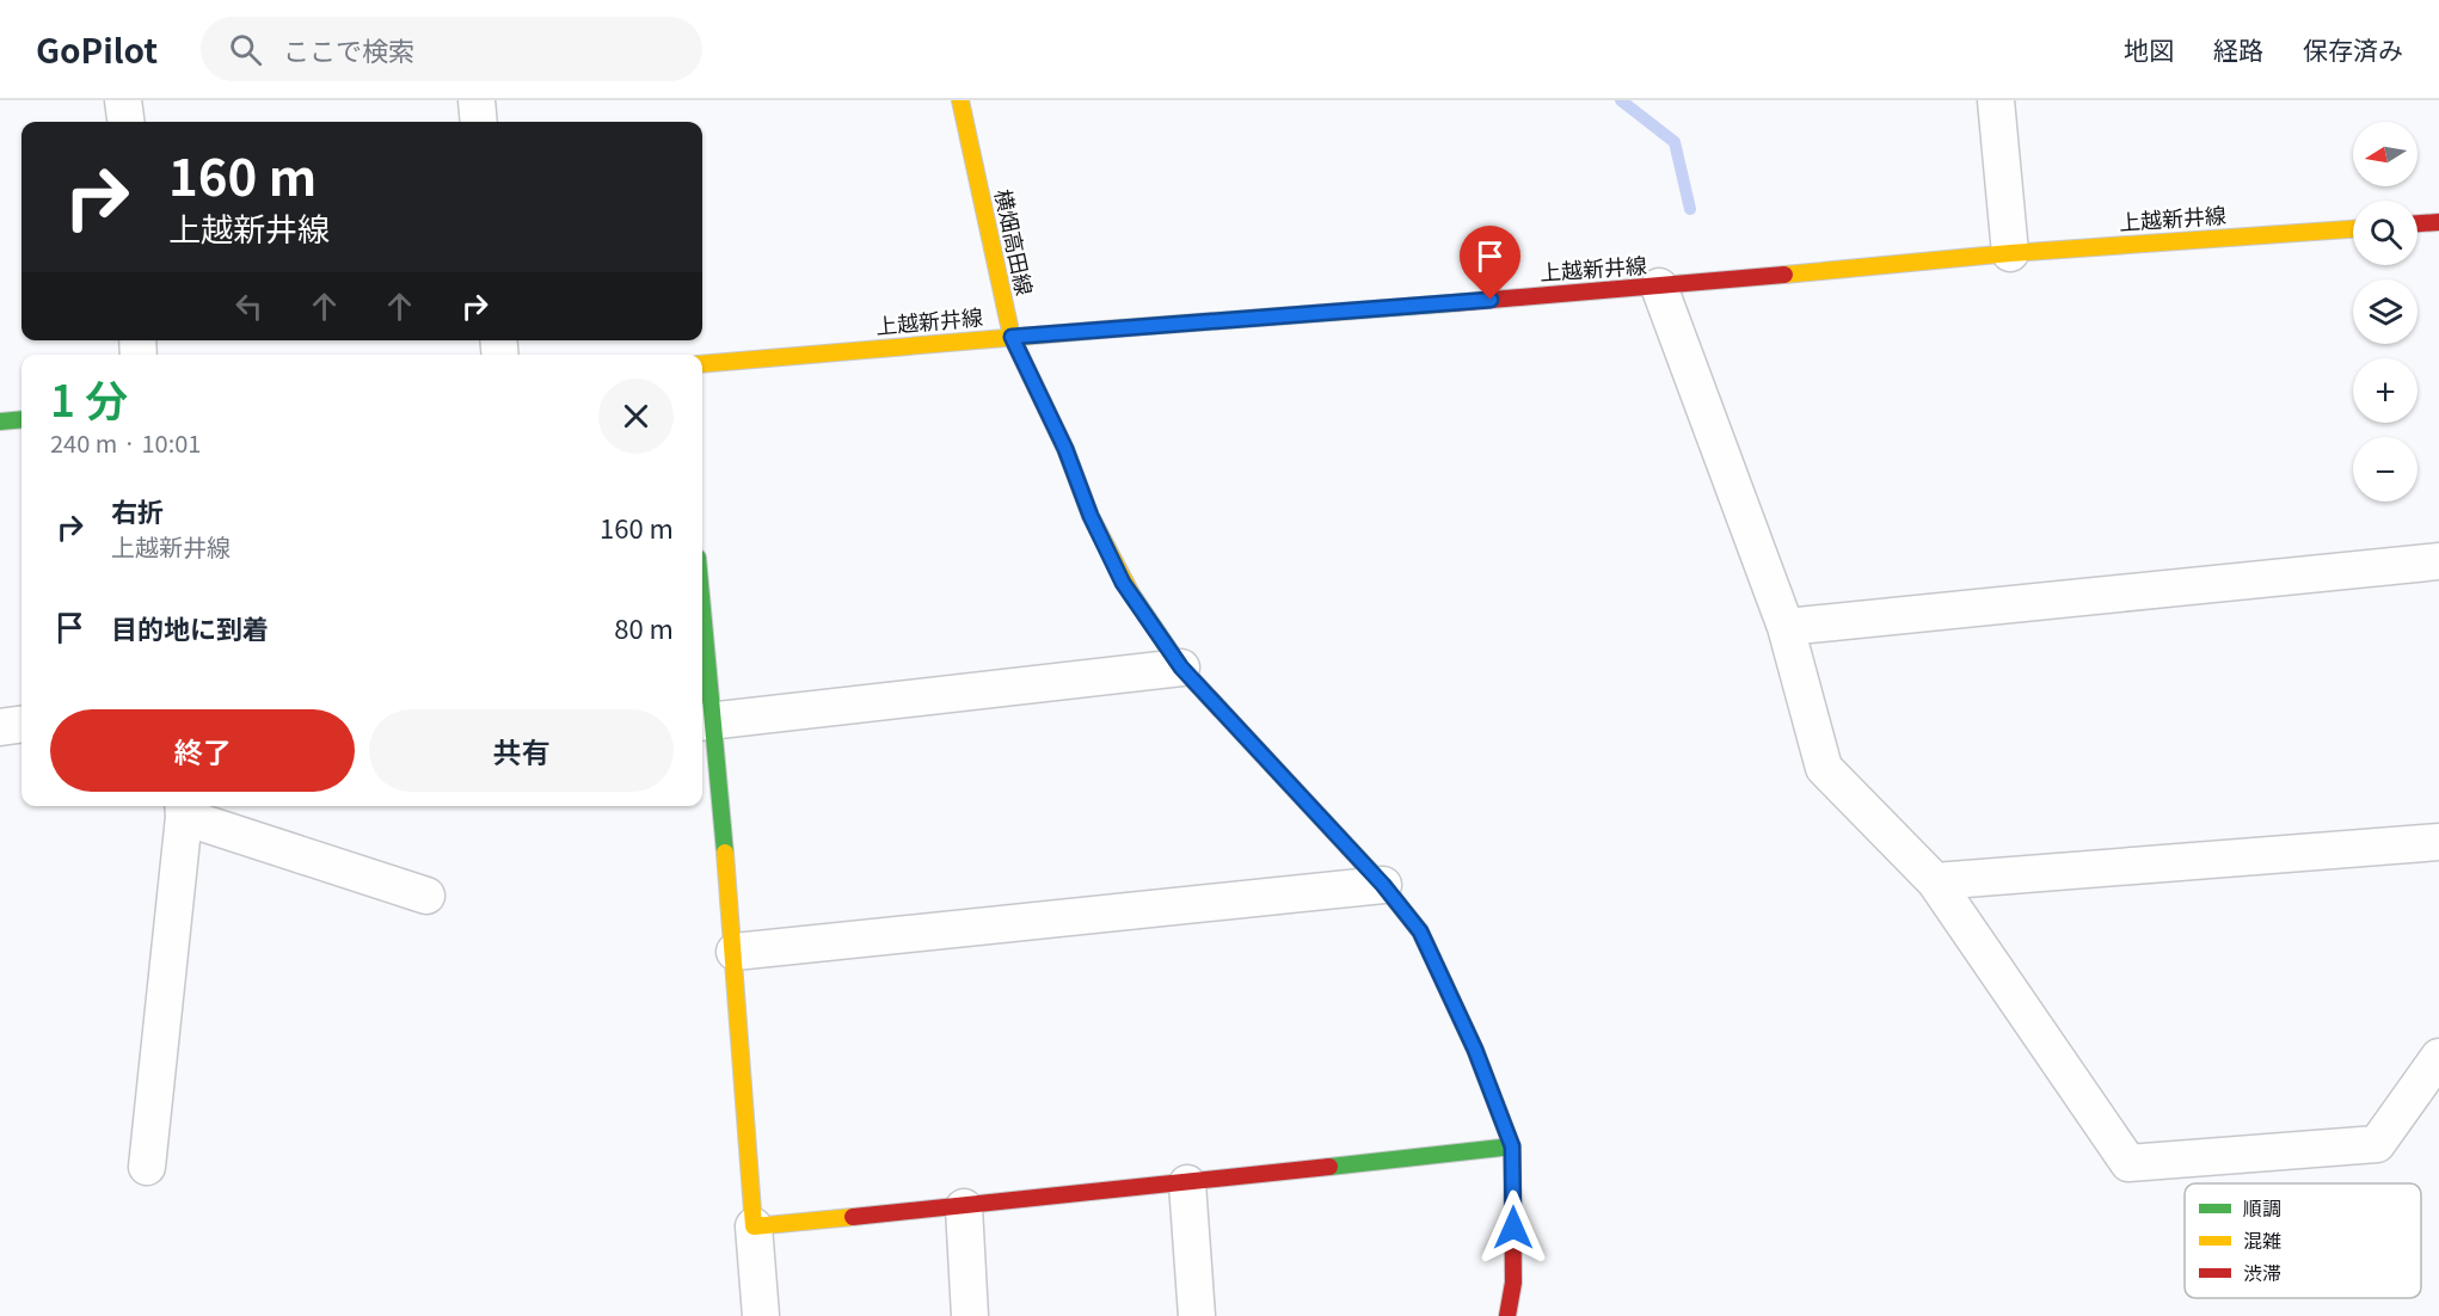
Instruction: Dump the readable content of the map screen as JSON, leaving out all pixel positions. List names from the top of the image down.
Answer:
{
  "streets": {
    "main road": ["上越新井線", "横畑高田線"]
  },
  "crossings": [
    ["上越新井線", "横畑高田線"]
  ],
  "legend": ["順調", "混雑", "渋滞"],
  "north": "left",
  "page": {
    "header": "GoPilot",
    "search": "ここで検索",
    "nav": ["地図", "経路", "保存済み"],
    "map_buttons": ["+", "−"],
    "turn": ["160 m", "上越新井線"],
    "heading": ["1 分", "240 m · 10:01"],
    "list": [
      {
        "name": "右折",
        "note": "上越新井線",
        "value": "160 m"
      },
      {
        "name": "目的地に到着",
        "value": "80 m"
      }
    ],
    "buttons": ["終了", "共有"]
  }
}
